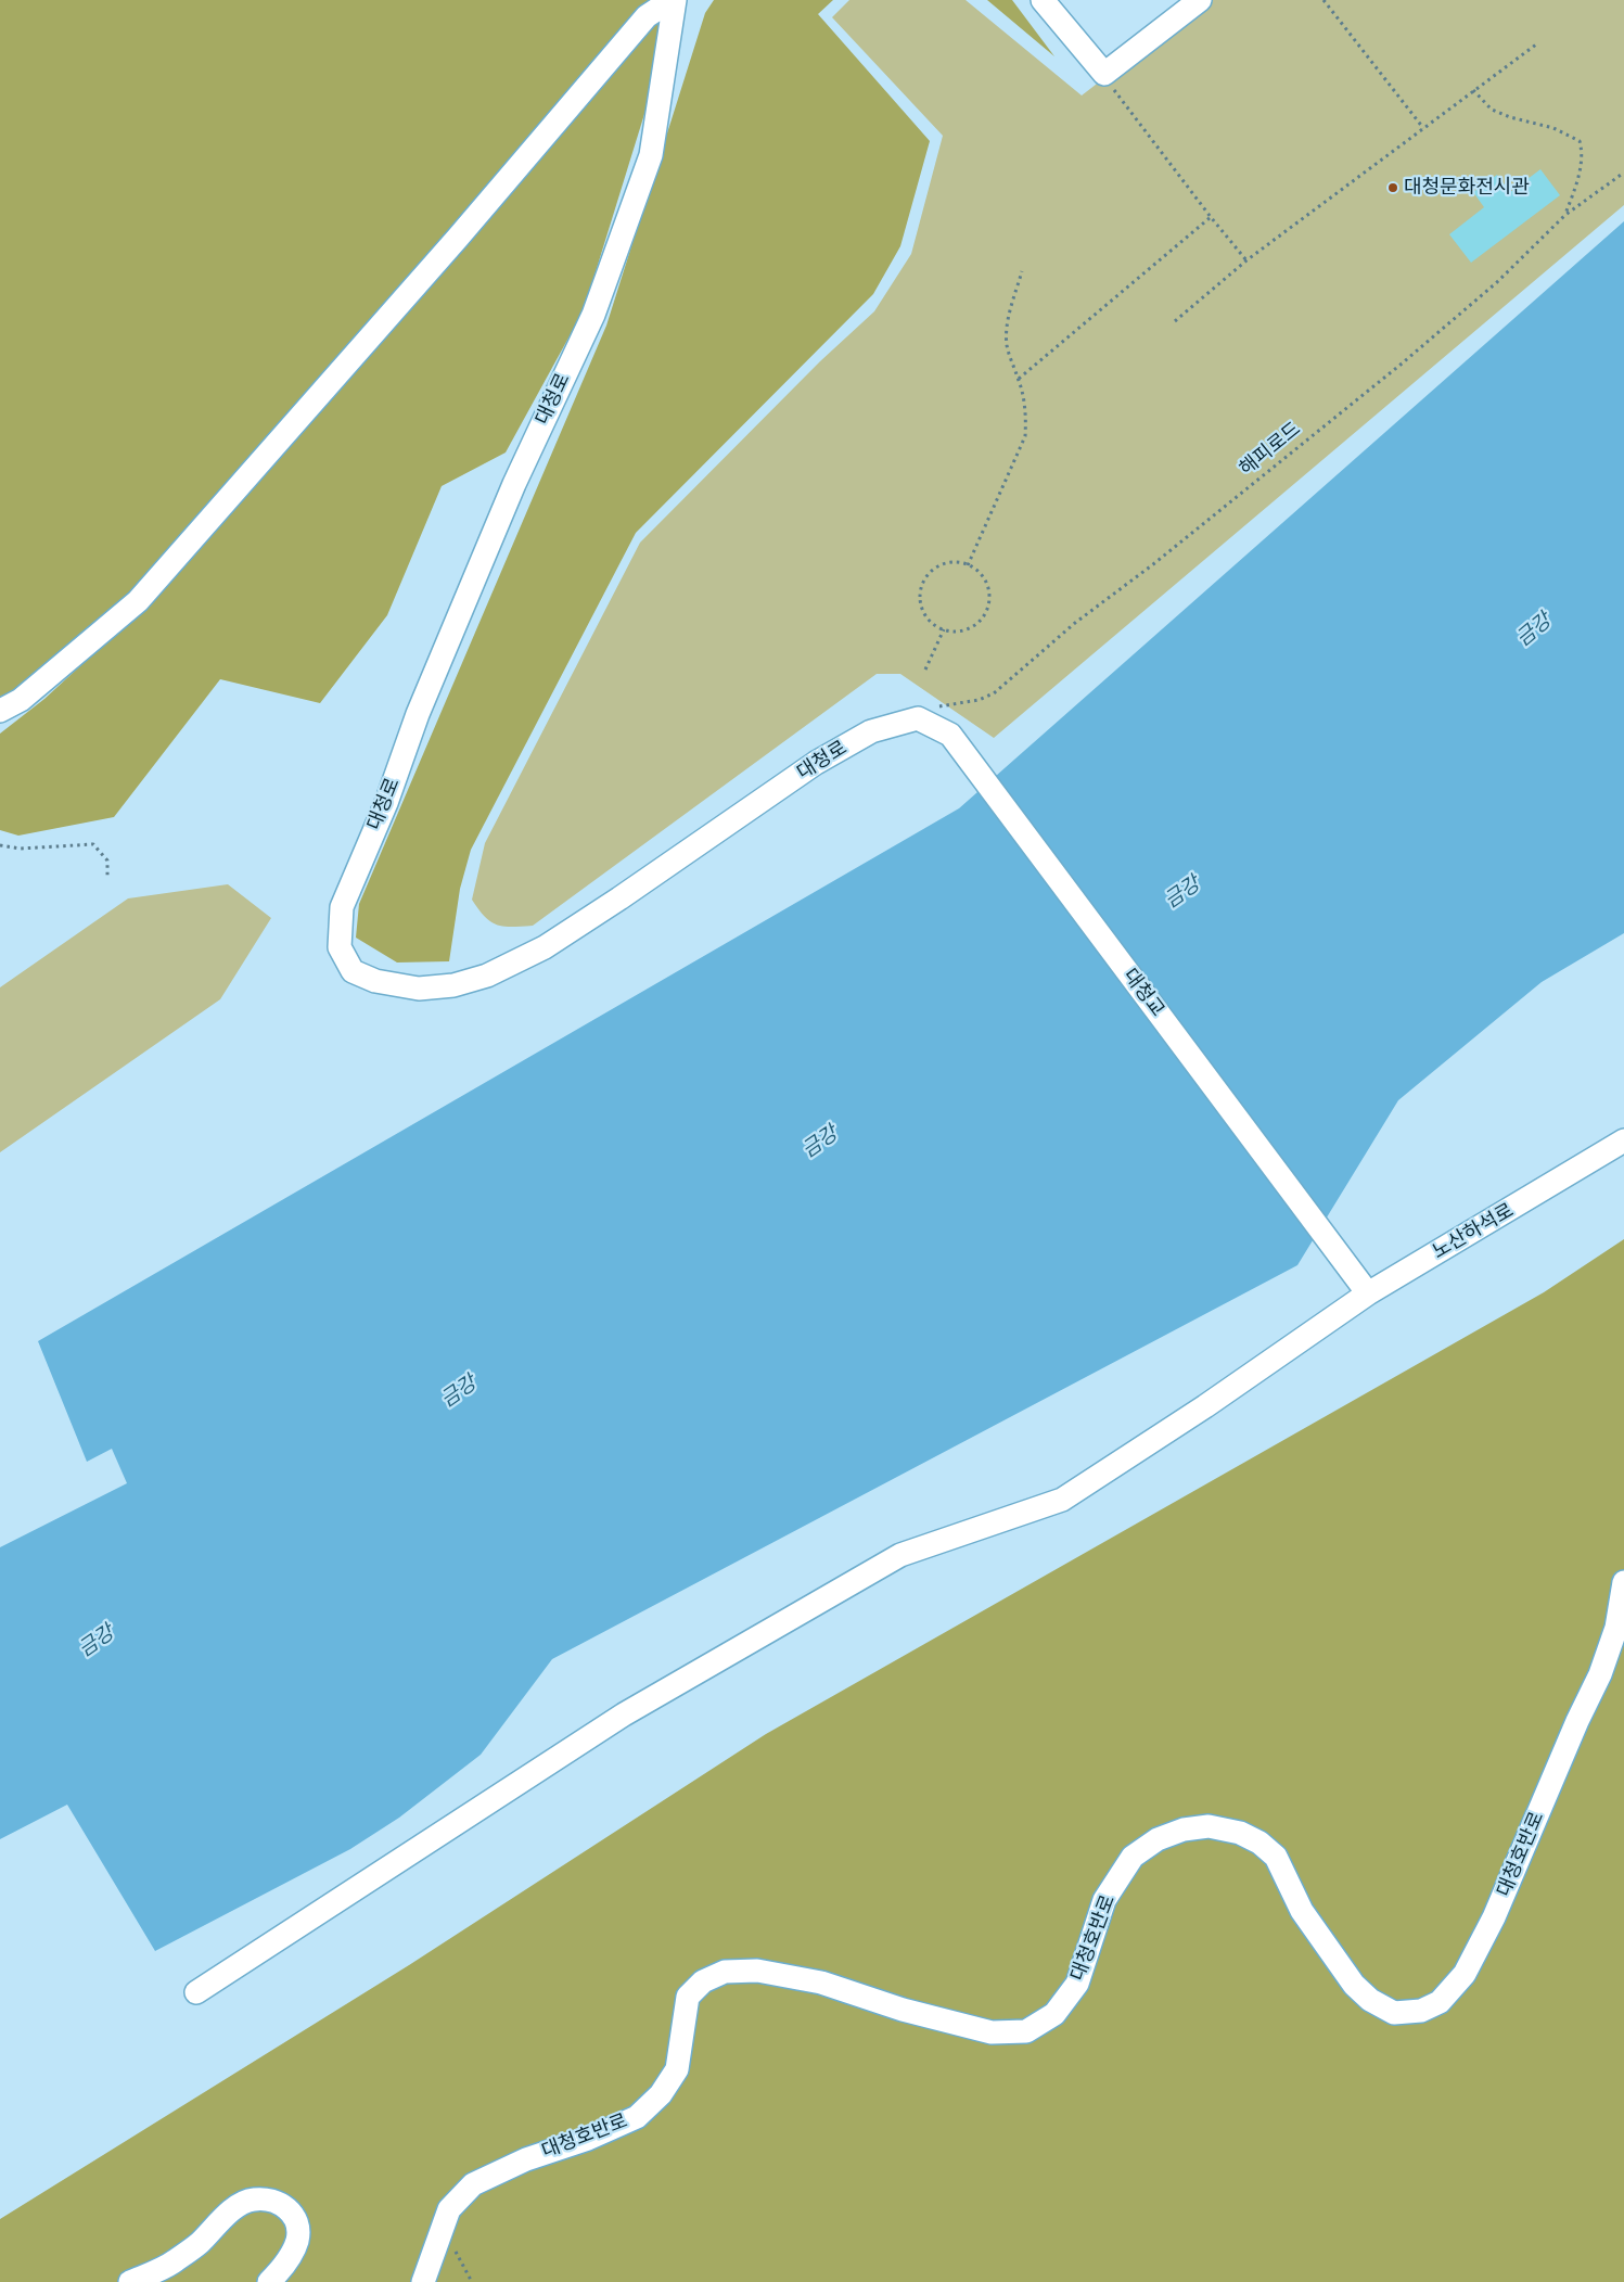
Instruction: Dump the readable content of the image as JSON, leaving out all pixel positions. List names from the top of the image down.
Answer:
{
  "streets": {
    "street": [
      "대청로",
      "대청교",
      "노산하석로",
      "대청호반로"
    ],
    "path": ["해피로드"]
  },
  "crossings": [
    ["대청로", "해피로드"],
    ["대청로", "대청교"],
    ["해피로드", "대청교"],
    ["대청교", "노산하석로"]
  ],
  "water": ["금강"],
  "places": ["대청문화전시관"]
}
